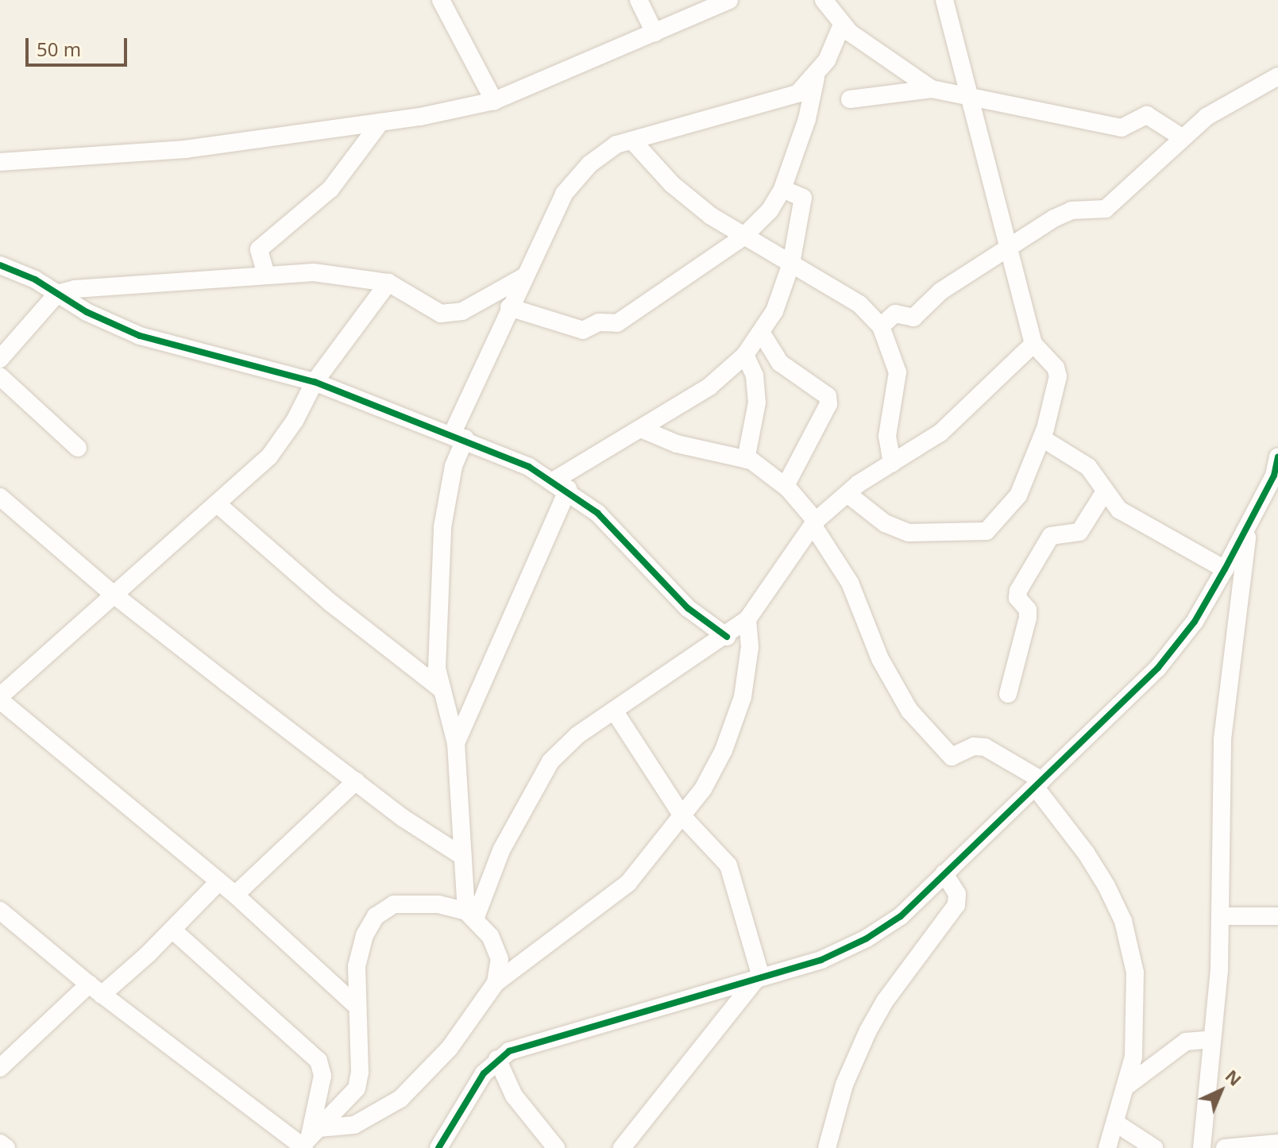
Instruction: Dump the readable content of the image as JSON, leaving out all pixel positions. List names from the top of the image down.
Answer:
{
  "scale_bar": "50 m",
  "north": "top right"
}
